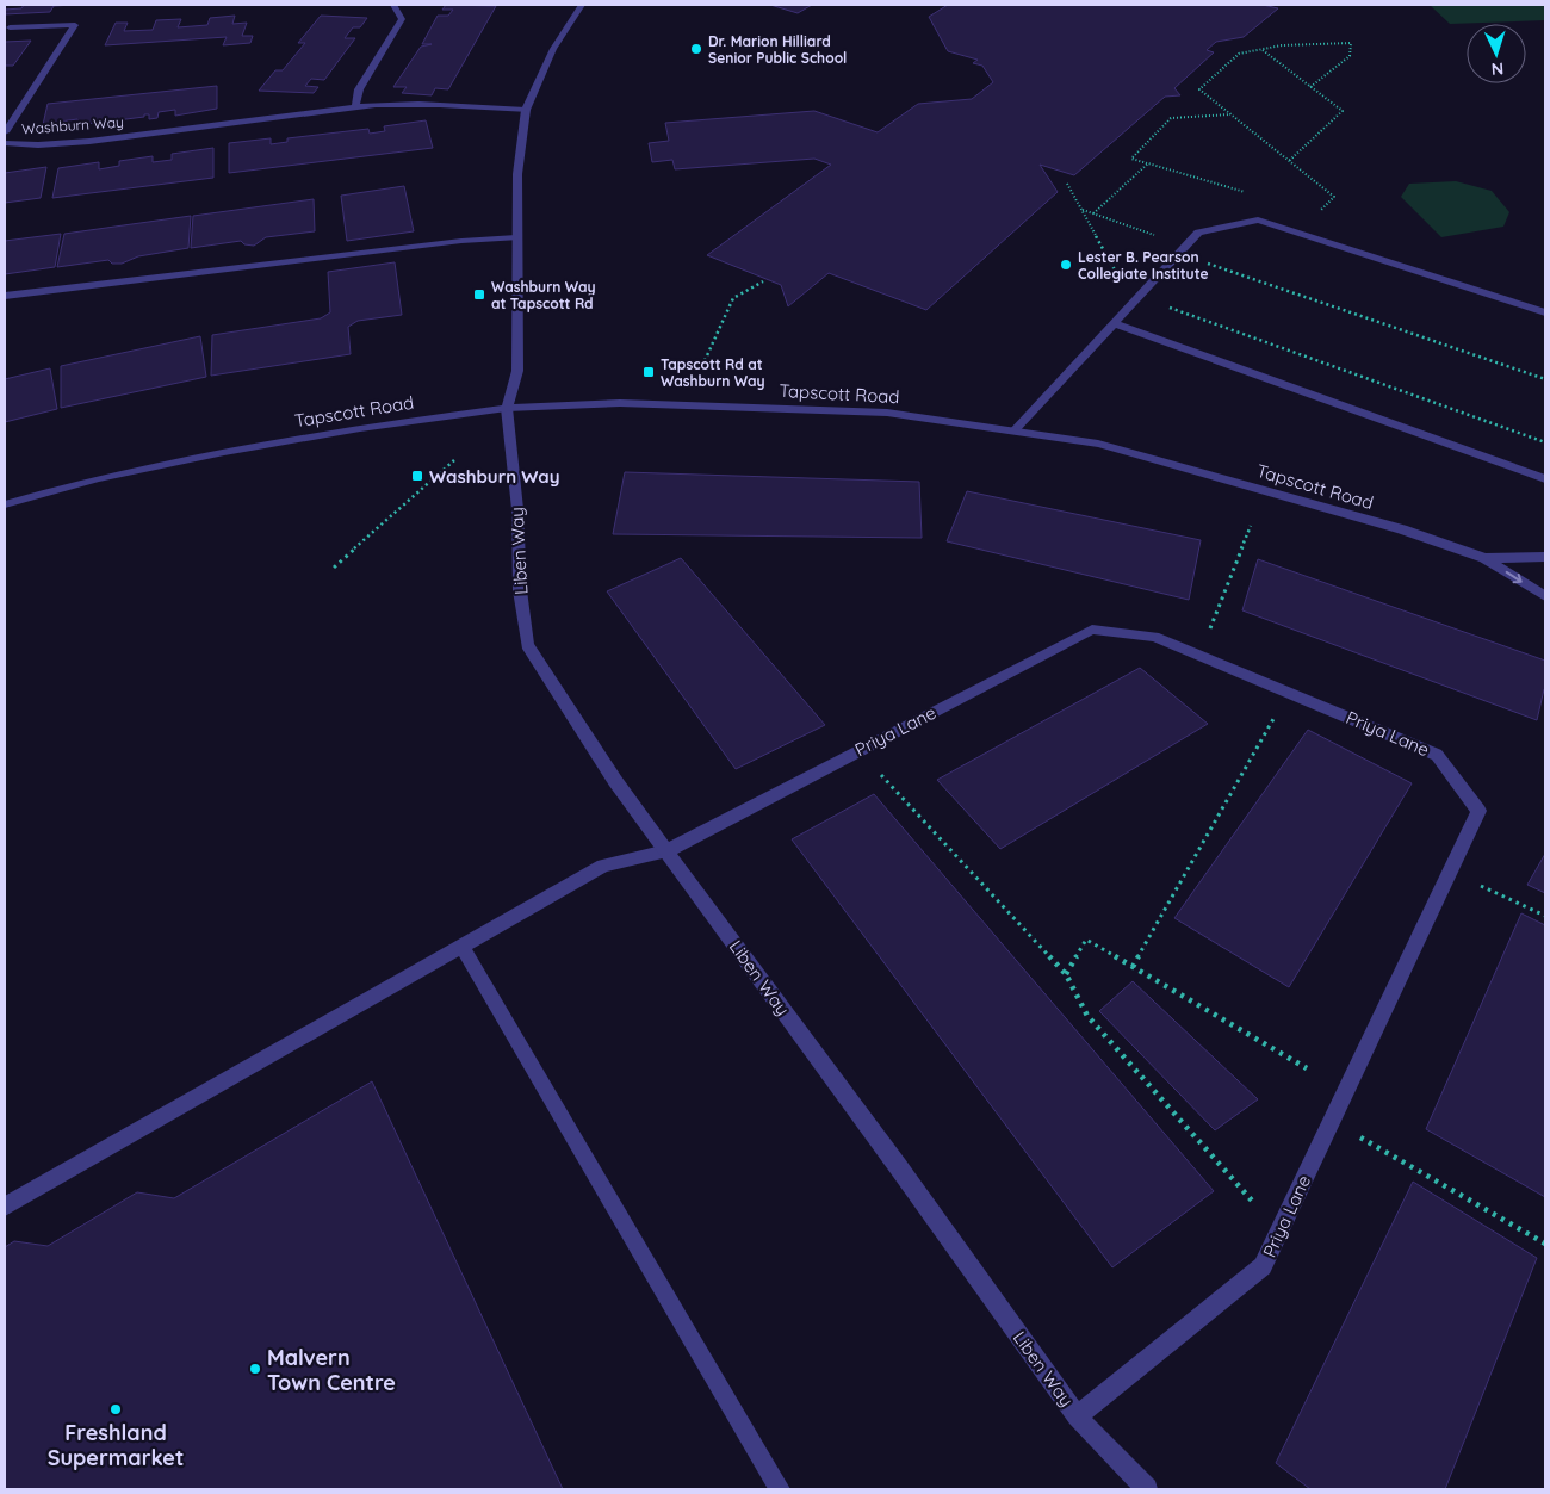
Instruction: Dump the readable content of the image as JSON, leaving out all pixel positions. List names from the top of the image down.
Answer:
{
  "streets": {
    "street": [
      "Washburn Way",
      "Tapscott Road",
      "Liben Way",
      "Priya Lane"
    ]
  },
  "crossings": [
    ["Tapscott Road", "Liben Way"],
    ["Liben Way", "Priya Lane"]
  ],
  "places": {
    "other": [
      "Dr. Marion Hilliard Senior Public School",
      "Lester B. Pearson Collegiate Institute",
      "Malvern Town Centre",
      "Freshland Supermarket"
    ],
    "transit": ["Washburn Way at Tapscott Rd", "Tapscott Rd at Washburn Way", "Washburn Way"]
  },
  "north": "bottom"
}
